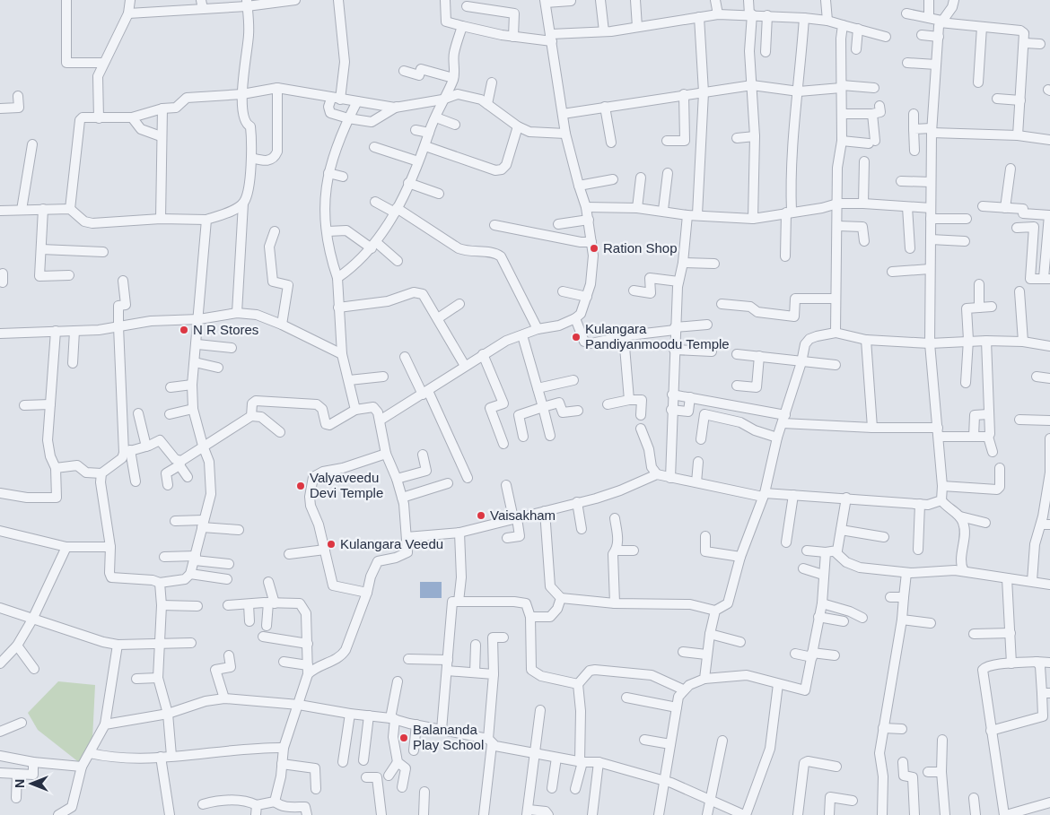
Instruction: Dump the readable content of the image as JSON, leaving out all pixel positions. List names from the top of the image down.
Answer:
{
  "places": [
    "Ration Shop",
    "N R Stores",
    "Kulangara Pandiyanmoodu Temple",
    "Valyaveedu Devi Temple",
    "Vaisakham",
    "Kulangara Veedu",
    "Balananda Play School"
  ],
  "north": "left"
}
